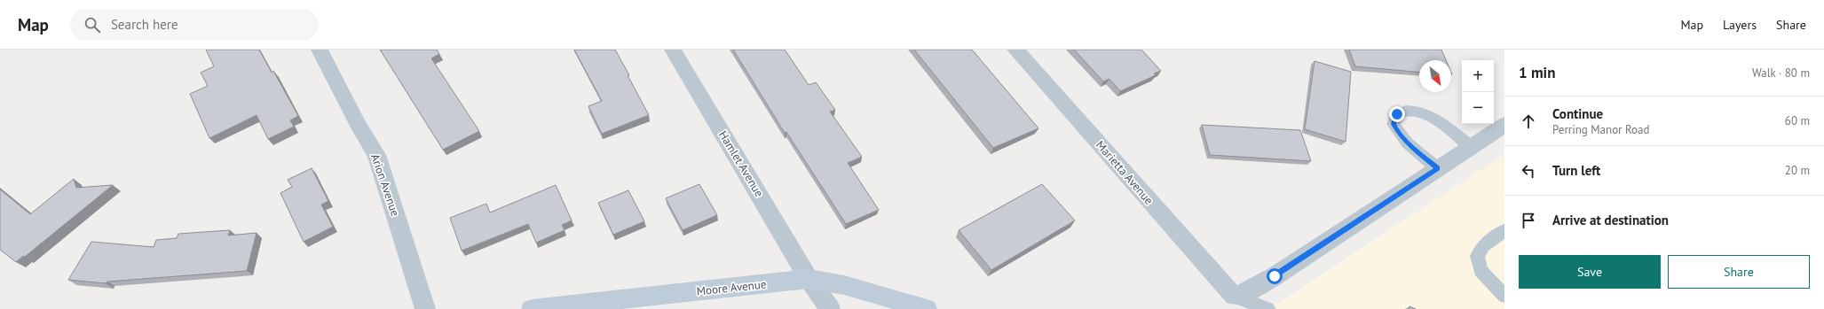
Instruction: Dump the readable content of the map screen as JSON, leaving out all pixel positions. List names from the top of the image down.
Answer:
{
  "streets": {
    "street": [
      "Hamlet Avenue",
      "Marietta Avenue",
      "Arion Avenue",
      "Moore Avenue"
    ]
  },
  "crossings": [
    ["Hamlet Avenue", "Moore Avenue"]
  ],
  "north": "bottom right",
  "page": {
    "header": "Map",
    "search": "Search here",
    "nav": ["Map", "Layers", "Share"],
    "heading": ["1 min", "Walk · 80 m"],
    "map_buttons": ["+", "−"],
    "list": [
      ["Continue", "Perring Manor Road", "60 m"],
      ["Turn left", "20 m"],
      "Arrive at destination"
    ],
    "buttons": ["Save", "Share"]
  }
}
